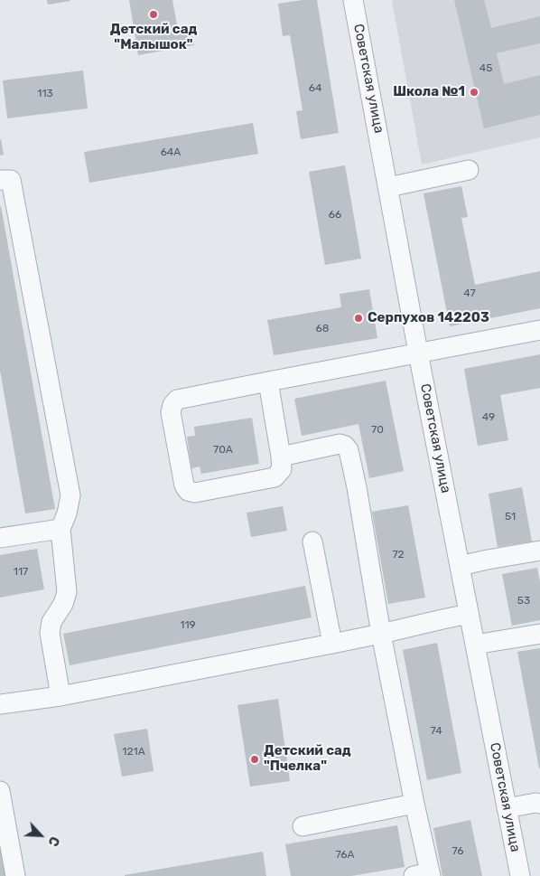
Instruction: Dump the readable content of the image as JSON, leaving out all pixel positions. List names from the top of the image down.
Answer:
{
  "streets": {
    "street": ["Советская улица"]
  },
  "places": [
    "Детский сад \"Малышок\"",
    "Школа №1",
    "Серпухов 142203",
    "Детский сад \"Пчелка\""
  ],
  "house_numbers": [
    "45",
    "64",
    "113",
    "64А",
    "66",
    "47",
    "68",
    "49",
    "70",
    "70А",
    "51",
    "72",
    "117",
    "53",
    "119",
    "74",
    "121А",
    "76",
    "76А"
  ],
  "north": "bottom right"
}
